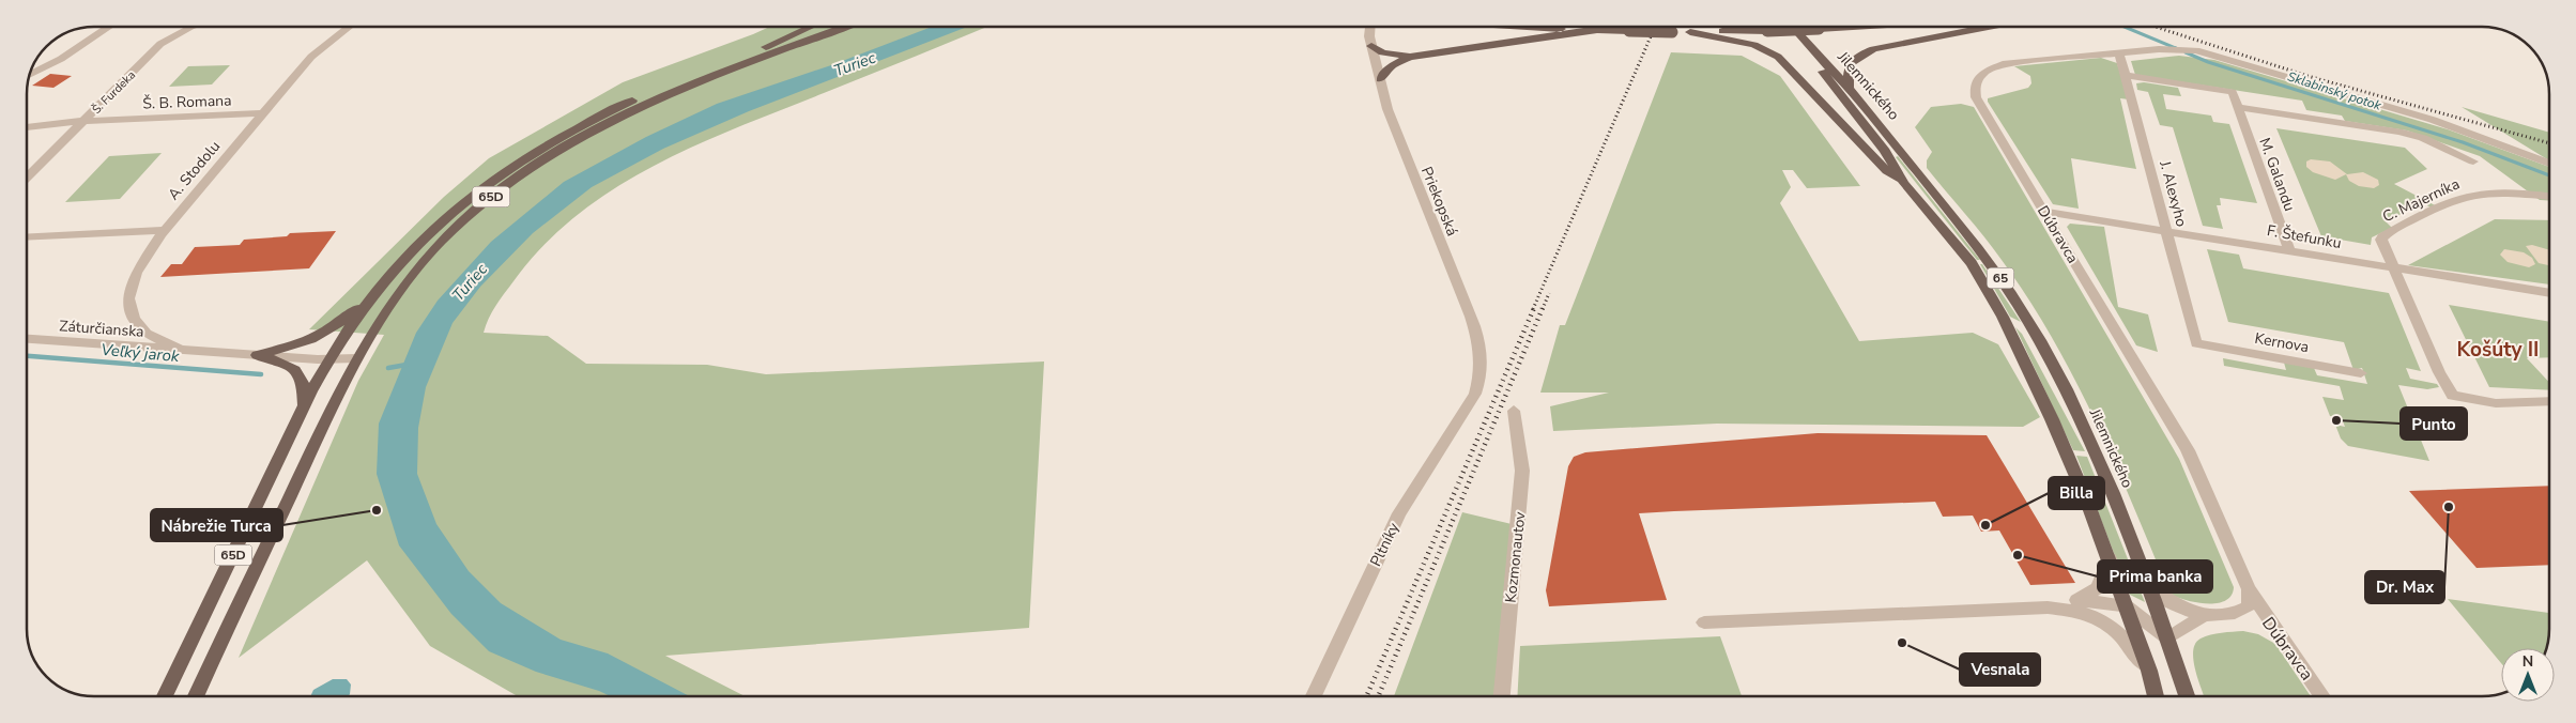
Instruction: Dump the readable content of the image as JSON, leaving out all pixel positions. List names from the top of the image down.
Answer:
{
  "streets": {
    "main road": ["Jilemnického", "65D", "65"],
    "street": [
      "Š. Furdeka",
      "Š. B. Romana",
      "A. Stodolu",
      "M. Galandu",
      "J. Alexyho",
      "C. Majerníka",
      "Priekopská",
      "Dúbravca",
      "F. Štefunku",
      "Záturčianska",
      "Kernova",
      "Pltníky",
      "Kozmonautov"
    ]
  },
  "crossings": [
    ["Jilemnického", "Dúbravca"],
    ["Š. Furdeka", "Š. B. Romana"],
    ["Š. B. Romana", "A. Stodolu"],
    ["A. Stodolu", "Záturčianska"],
    ["M. Galandu", "J. Alexyho"],
    ["M. Galandu", "F. Štefunku"],
    ["J. Alexyho", "Dúbravca"],
    ["J. Alexyho", "F. Štefunku"],
    ["J. Alexyho", "Kernova"],
    ["65D", "Záturčianska"],
    ["C. Majerníka", "F. Štefunku"],
    ["Priekopská", "Pltníky"],
    ["Dúbravca", "F. Štefunku"]
  ],
  "districts": ["Košúty II"],
  "water": ["Turiec", "Sklabinský potok", "Veľký jarok"],
  "places": [
    "Punto",
    "Dr. Max",
    "Nábrežie Turca",
    "Billa",
    "Prima banka",
    "Vesnala"
  ],
  "north": "top"
}
